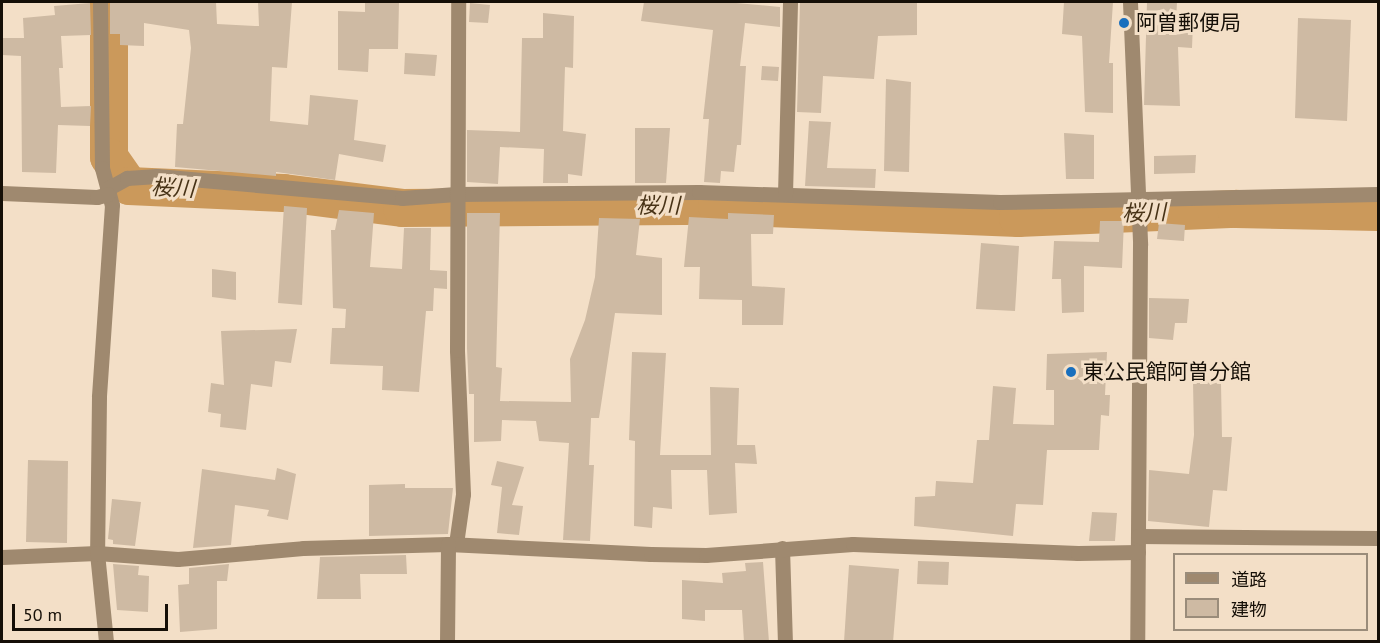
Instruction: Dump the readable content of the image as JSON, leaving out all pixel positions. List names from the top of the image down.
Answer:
{
  "water": ["桜川"],
  "places": ["阿曽郵便局", "東公民館阿曽分館"],
  "legend": ["道路", "建物"],
  "scale_bar": "50 m"
}
